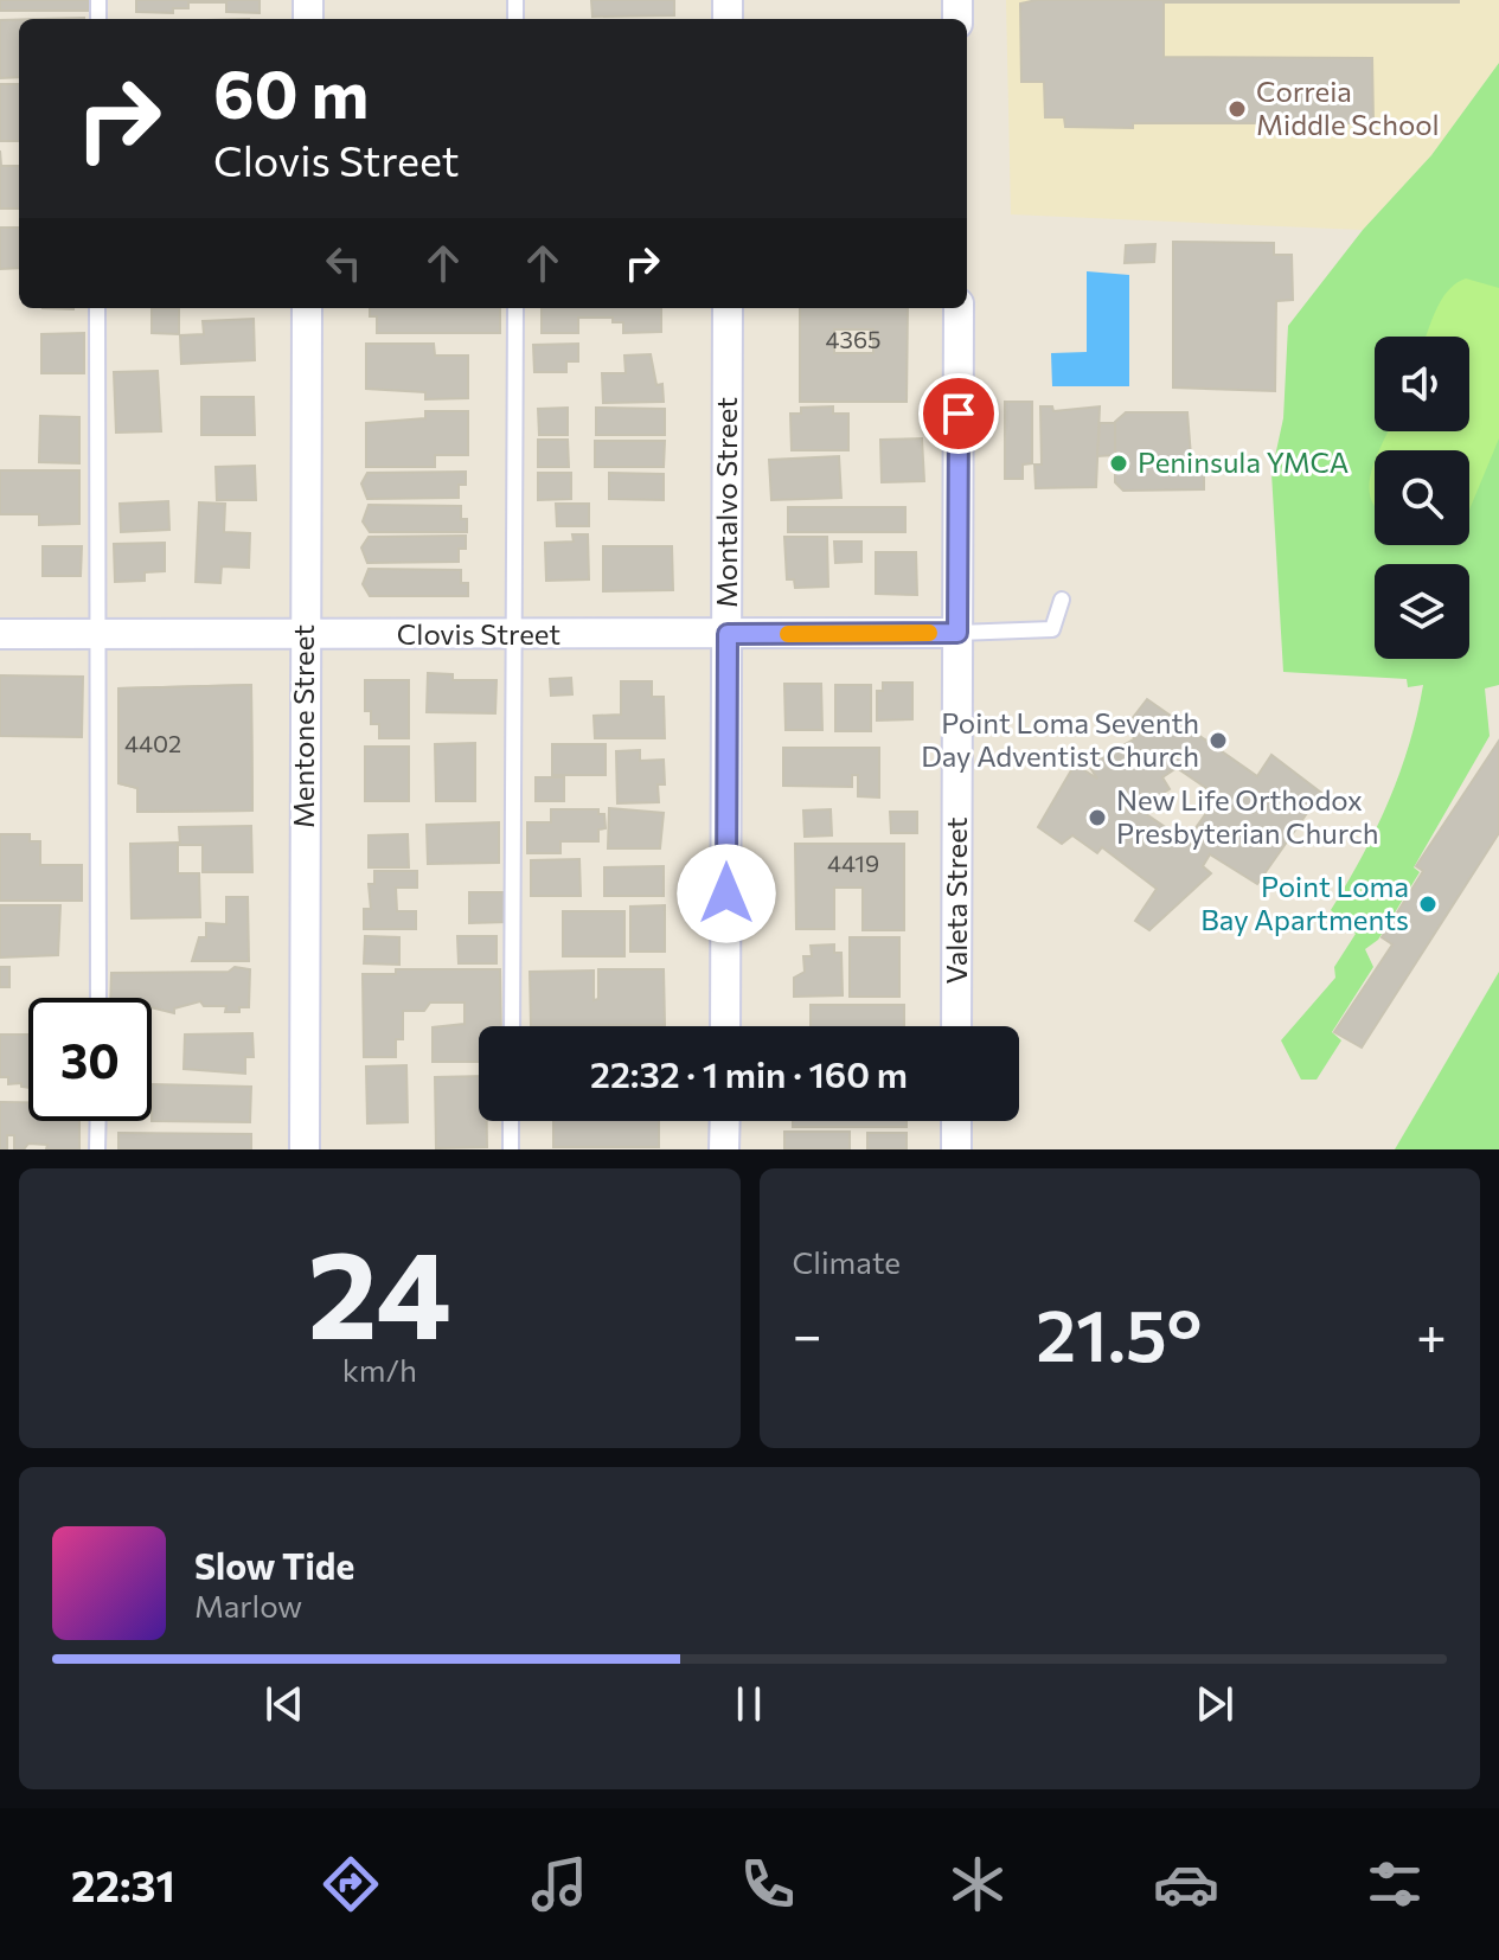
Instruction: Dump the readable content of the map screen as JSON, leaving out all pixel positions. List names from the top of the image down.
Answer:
{
  "streets": {
    "street": [
      "Montalvo Street",
      "Clovis Street",
      "Mentone Street",
      "Valeta Street"
    ]
  },
  "crossings": [
    ["Montalvo Street", "Clovis Street"],
    ["Clovis Street", "Mentone Street"],
    ["Clovis Street", "Valeta Street"]
  ],
  "places": [
    "Correia Middle School",
    "Peninsula YMCA",
    "Point Loma Seventh Day Adventist Church",
    "New Life Orthodox Presbyterian Church",
    "Point Loma Bay Apartments"
  ],
  "house_numbers": ["4365", "4402", "4419"],
  "page": {
    "turn": ["60 m", "Clovis Street"],
    "limit": "30",
    "trip": "22:32 · 1 min · 160 m",
    "tile": [
      ["24", "km/h"],
      "Climate"
    ],
    "heat": ["−", "21.5°", "+"],
    "song": ["Slow Tide", "Marlow"],
    "tabs": "22:31"
  }
}
